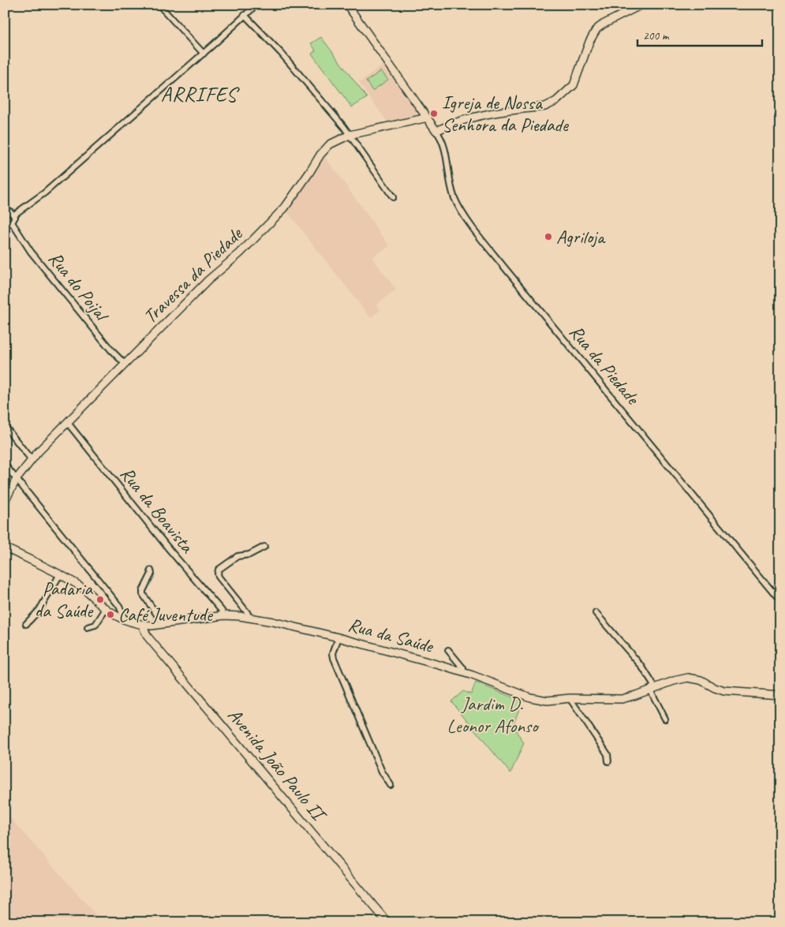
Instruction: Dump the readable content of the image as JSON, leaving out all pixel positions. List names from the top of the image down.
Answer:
{
  "streets": {
    "street": [
      "Travessa da Piedade",
      "Rua do Poijal",
      "Rua da Piedade",
      "Rua da Boavista",
      "Rua da Saúde",
      "Avenida João Paulo II"
    ]
  },
  "crossings": [
    ["Travessa da Piedade", "Rua do Poijal"],
    ["Travessa da Piedade", "Rua da Boavista"],
    ["Rua da Boavista", "Rua da Saúde"],
    ["Rua da Saúde", "Avenida João Paulo II"]
  ],
  "districts": ["ARRIFES"],
  "parks": ["Jardim D. Leonor Afonso"],
  "places": [
    "Igreja de Nossa Senhora da Piedade",
    "Agriloja",
    "Padaria da Saúde",
    "Café Juventude"
  ],
  "scale_bar": "200 m"
}
